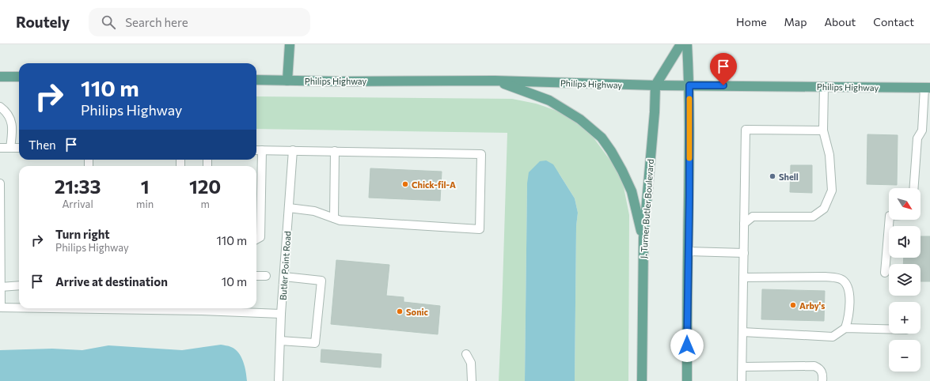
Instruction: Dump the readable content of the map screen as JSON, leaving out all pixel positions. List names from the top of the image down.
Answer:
{
  "streets": {
    "main road": ["Philips Highway", "J. Turner Butler Boulevard"],
    "lane": ["Butler Point Road"]
  },
  "crossings": [
    ["Philips Highway", "J. Turner Butler Boulevard"]
  ],
  "places": [
    "Shell",
    "Chick-fil-A",
    "Arby's",
    "Sonic"
  ],
  "north": "bottom right",
  "page": {
    "header": "Routely",
    "search": "Search here",
    "nav": [
      "Home",
      "Map",
      "About",
      "Contact"
    ],
    "turn": ["110 m", "Philips Highway"],
    "then": "Then",
    "eta": [
      "21:33",
      "Arrival",
      "1",
      "min",
      "120",
      "m"
    ],
    "map_buttons": ["+", "−"],
    "list": [
      {
        "name": "Turn right",
        "note": "Philips Highway",
        "value": "110 m"
      },
      {
        "name": "Arrive at destination",
        "value": "10 m"
      }
    ]
  }
}
